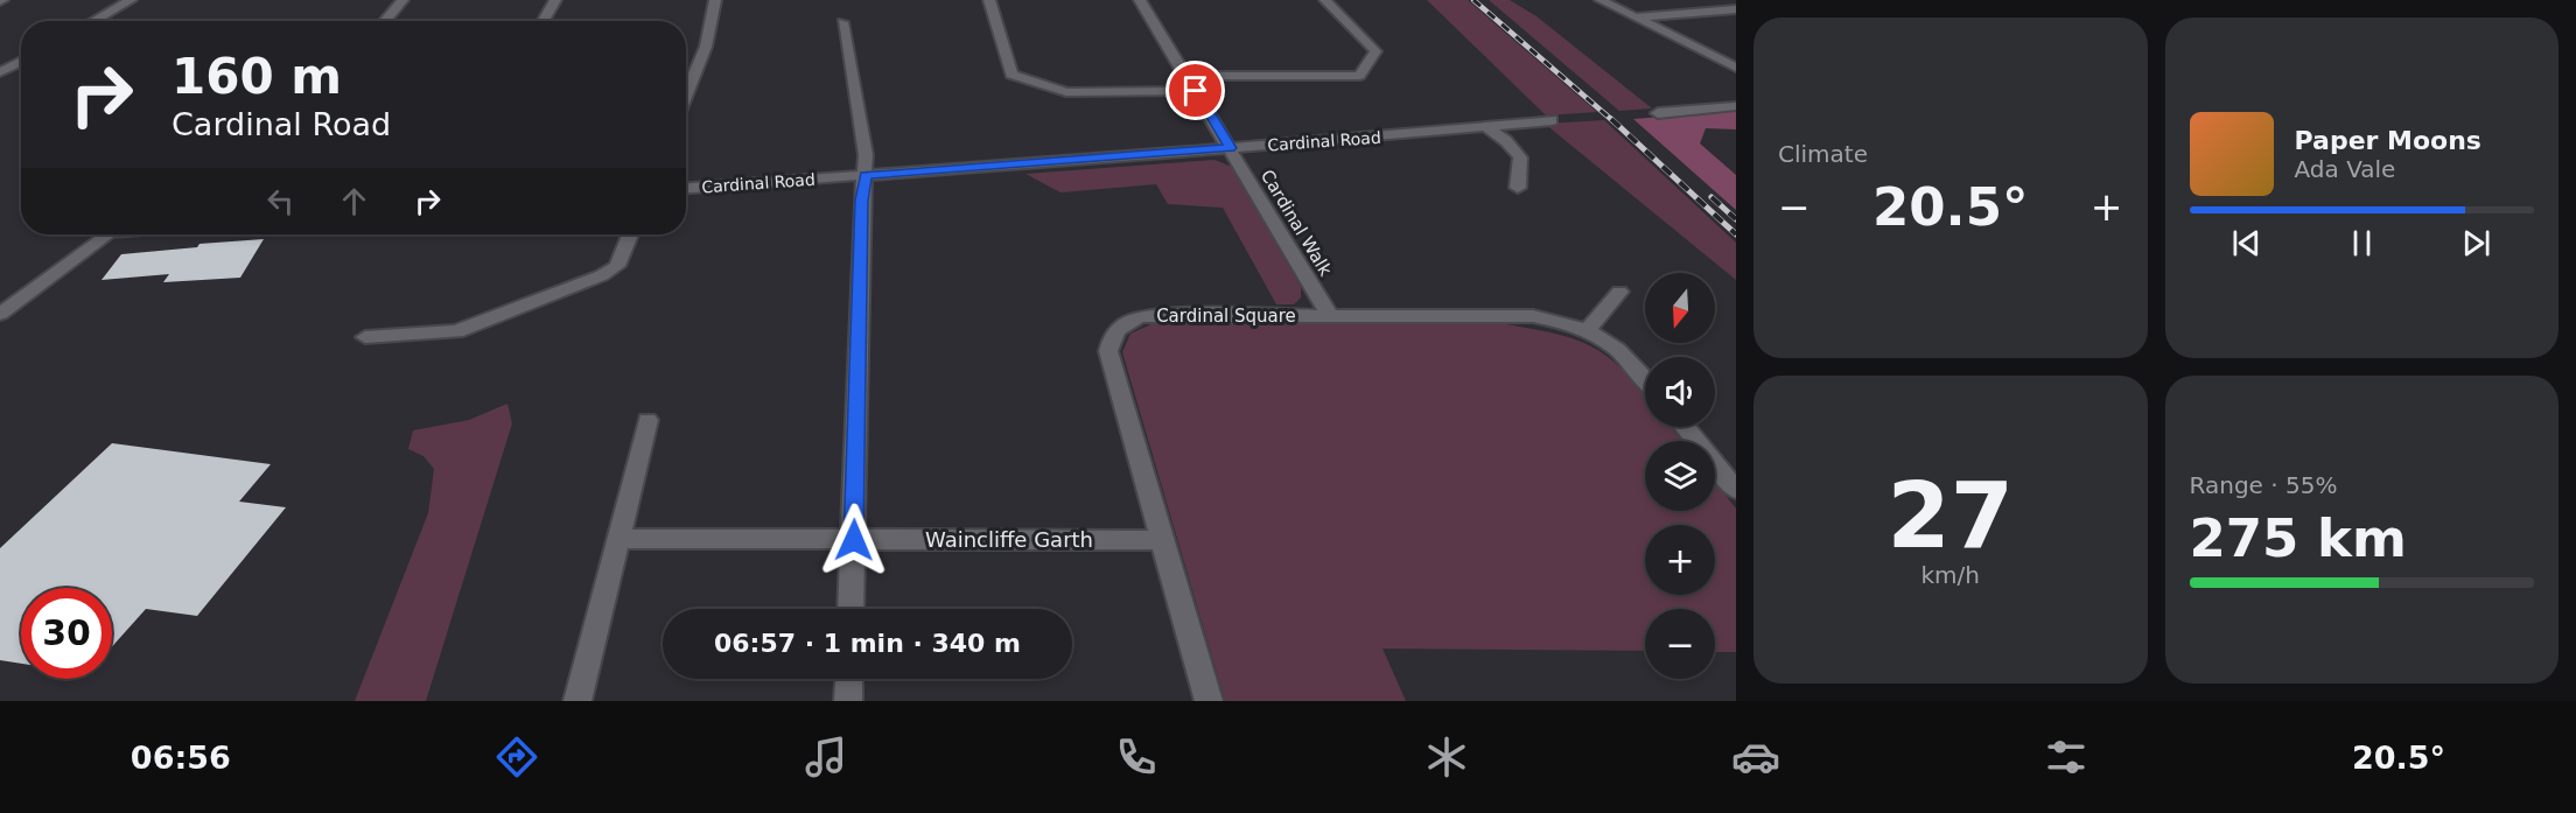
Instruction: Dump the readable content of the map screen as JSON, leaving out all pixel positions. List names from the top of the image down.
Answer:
{
  "streets": {
    "street": [
      "Cardinal Road",
      "Cardinal Walk",
      "Cardinal Square",
      "Waincliffe Garth"
    ]
  },
  "crossings": [
    ["Cardinal Road", "Cardinal Walk"],
    ["Cardinal Walk", "Cardinal Square"],
    ["Cardinal Square", "Waincliffe Garth"]
  ],
  "north": "bottom",
  "page": {
    "tile": [
      "Climate",
      ["27", "km/h"],
      ["Range · 55%", "275 km"]
    ],
    "turn": ["160 m", "Cardinal Road"],
    "song": ["Paper Moons", "Ada Vale"],
    "heat": ["−", "20.5°", "+"],
    "map_buttons": ["+", "−"],
    "limit": "30",
    "trip": "06:57 · 1 min · 340 m",
    "tabs": ["06:56", "20.5°"]
  }
}
